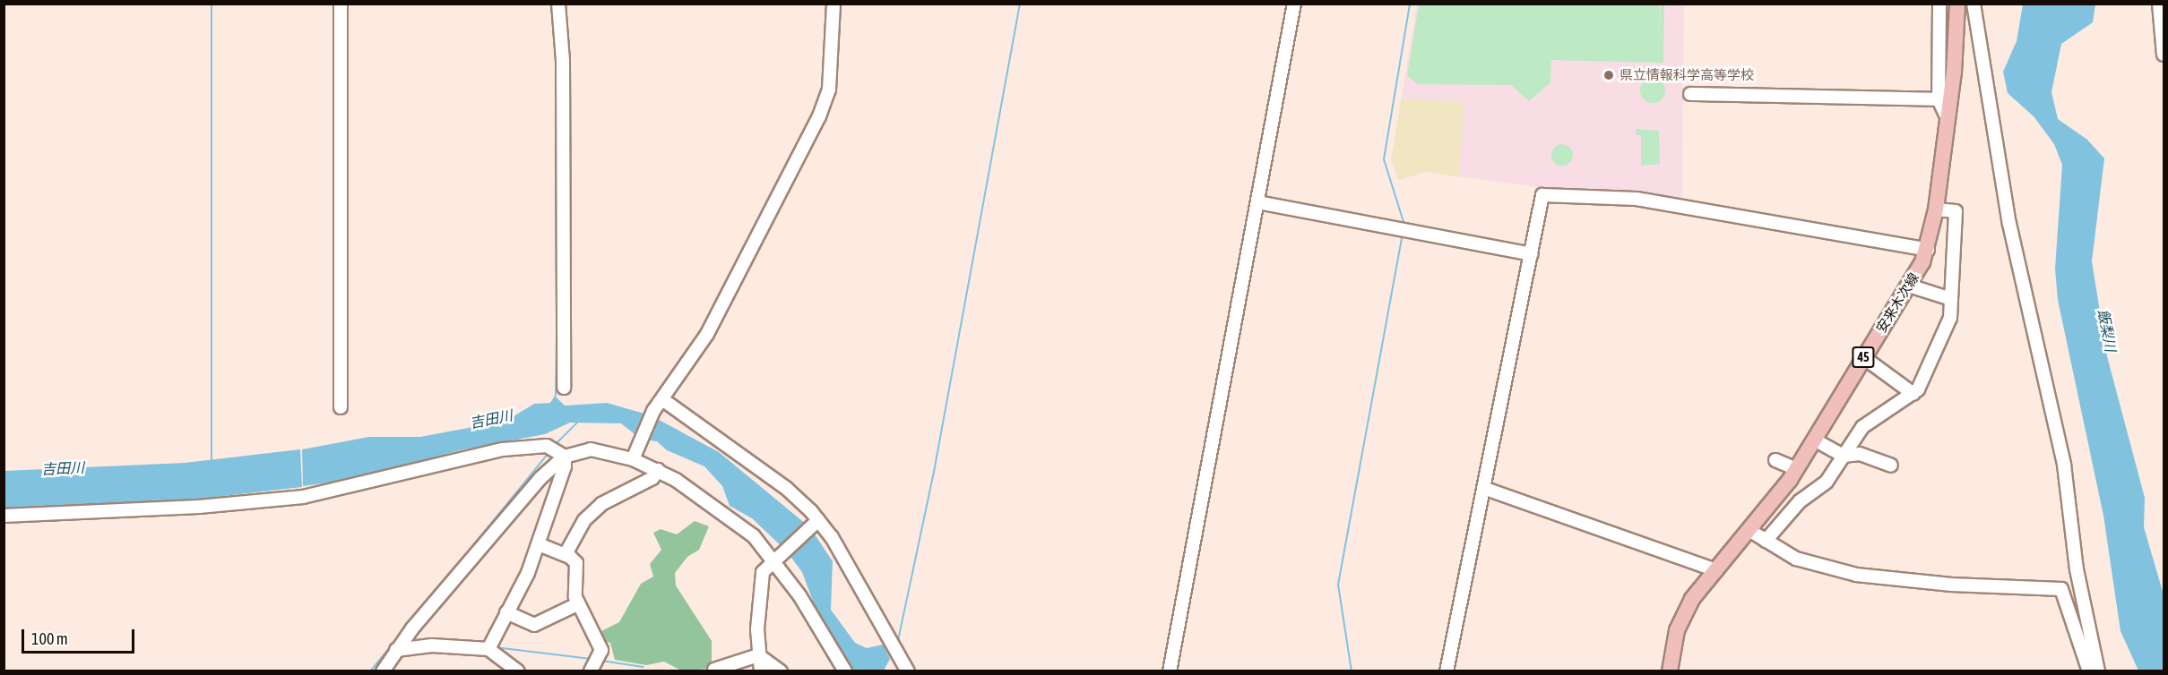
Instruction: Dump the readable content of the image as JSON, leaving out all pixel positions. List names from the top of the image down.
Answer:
{
  "streets": {
    "main road": ["安来木次線", "45"]
  },
  "water": ["飯梨川", "吉田川"],
  "places": ["県立情報科学高等学校"],
  "scale_bar": "100 m"
}
